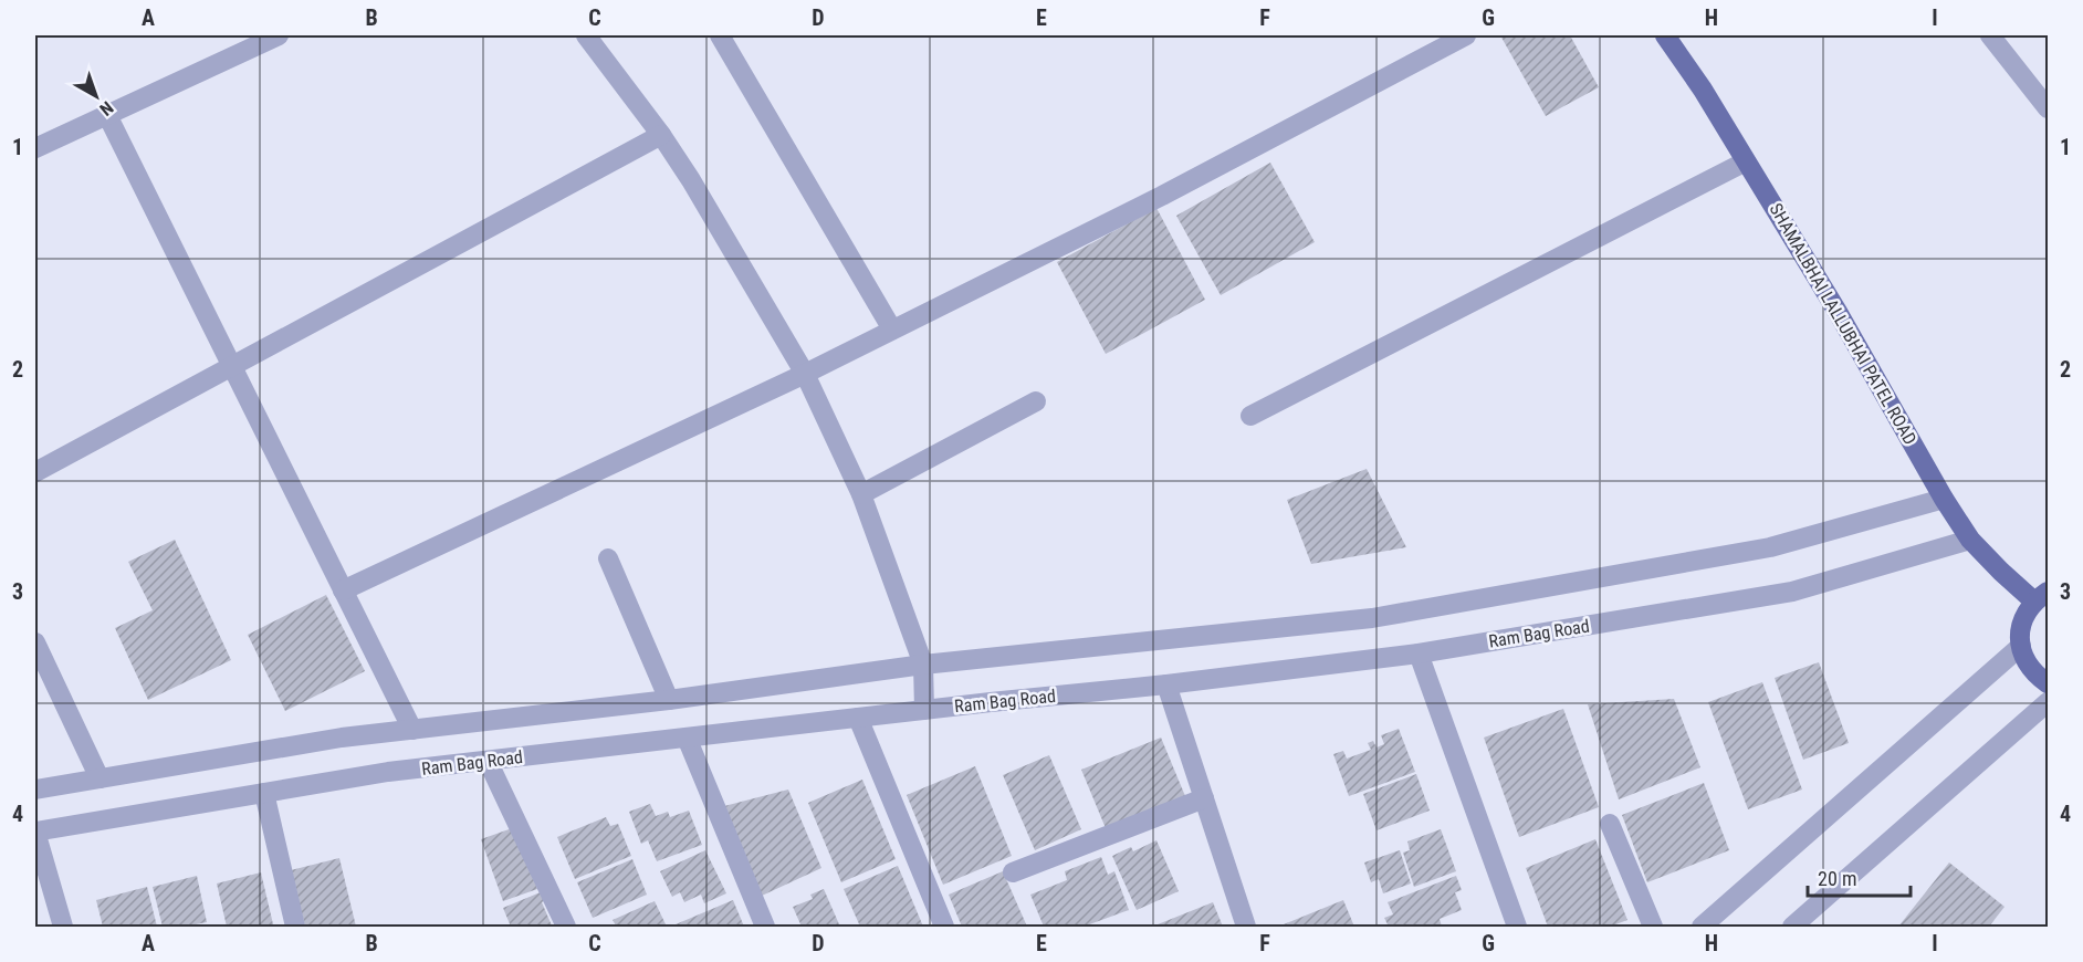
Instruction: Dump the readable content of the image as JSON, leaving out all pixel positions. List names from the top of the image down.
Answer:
{
  "streets": {
    "main road": ["SHAMALBHAI LALLUBHAI PATEL ROAD"],
    "street": ["Ram Bag Road"]
  },
  "crossings": [
    ["SHAMALBHAI LALLUBHAI PATEL ROAD", "Ram Bag Road"]
  ],
  "scale_bar": "20 m",
  "north": "bottom right",
  "grid": {
    "columns": [
      "A",
      "B",
      "C",
      "D",
      "E",
      "F",
      "G",
      "H",
      "I"
    ],
    "rows": [
      "1",
      "2",
      "3",
      "4"
    ]
  }
}
